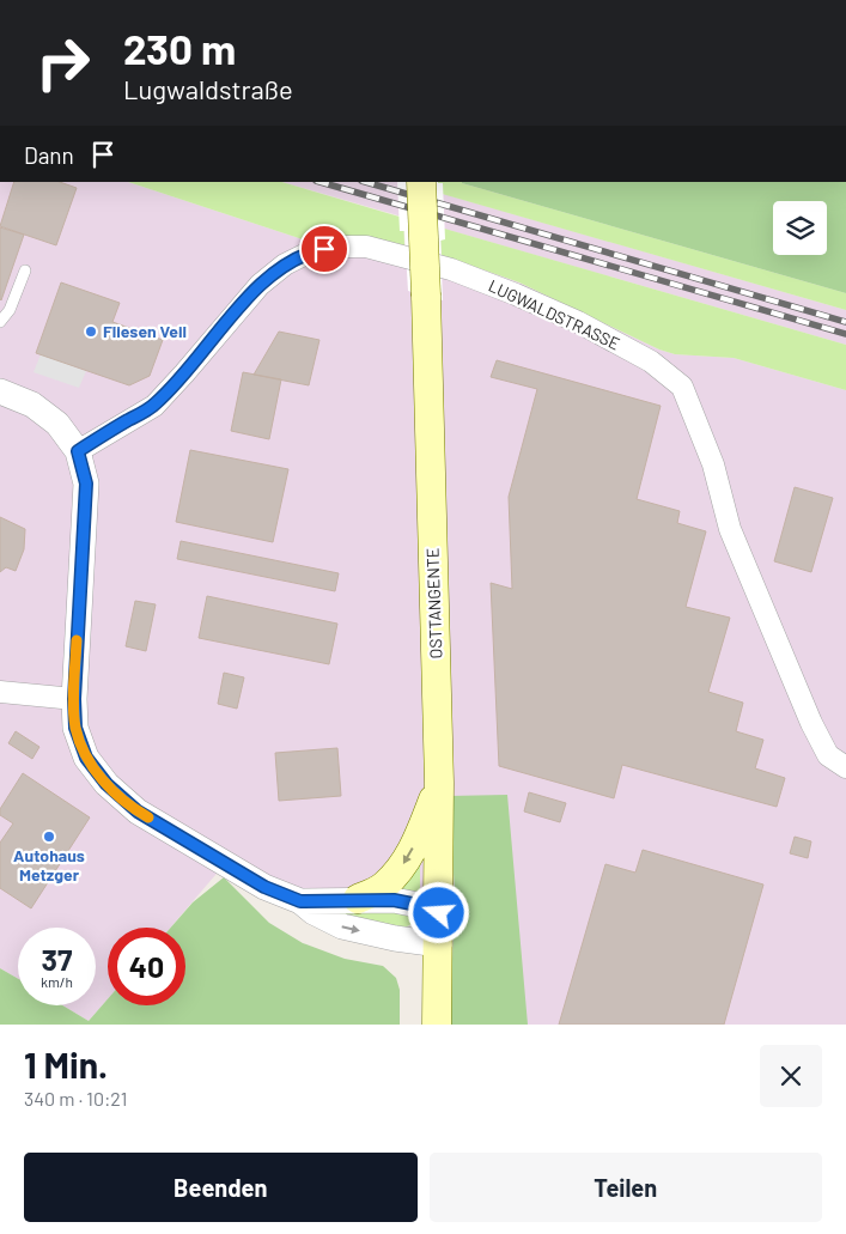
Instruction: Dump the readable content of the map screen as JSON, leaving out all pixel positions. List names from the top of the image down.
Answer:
{
  "streets": {
    "main road": ["OSTTANGENTE"],
    "street": ["LUGWALDSTRASSE"]
  },
  "places": ["Fliesen Veil", "Autohaus Metzger"],
  "page": {
    "turn": ["230 m", "Lugwaldstraße"],
    "then": "Dann",
    "speed": "37 km/h",
    "limit": "40",
    "heading": ["1 Min.", "340 m · 10:21"],
    "buttons": ["Beenden", "Teilen"]
  }
}
